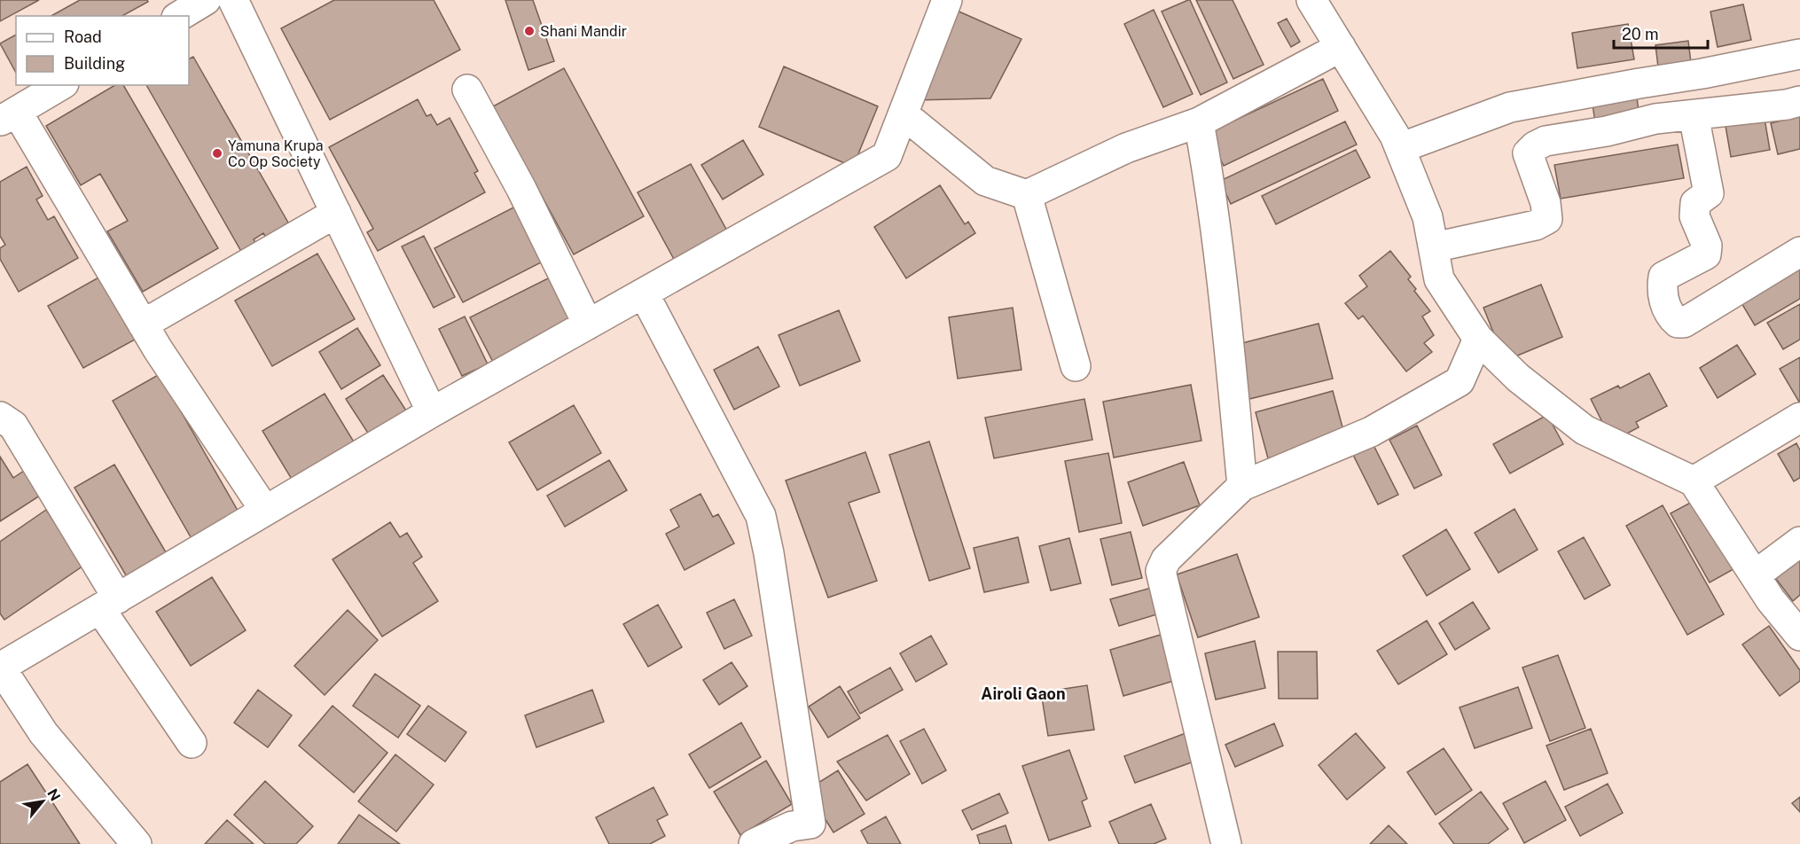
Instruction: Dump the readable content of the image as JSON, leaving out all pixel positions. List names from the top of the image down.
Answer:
{
  "districts": ["Airoli Gaon"],
  "places": ["Shani Mandir", "Yamuna Krupa Co Op Society"],
  "legend": ["Road", "Building"],
  "scale_bar": "20 m",
  "north": "top right"
}
